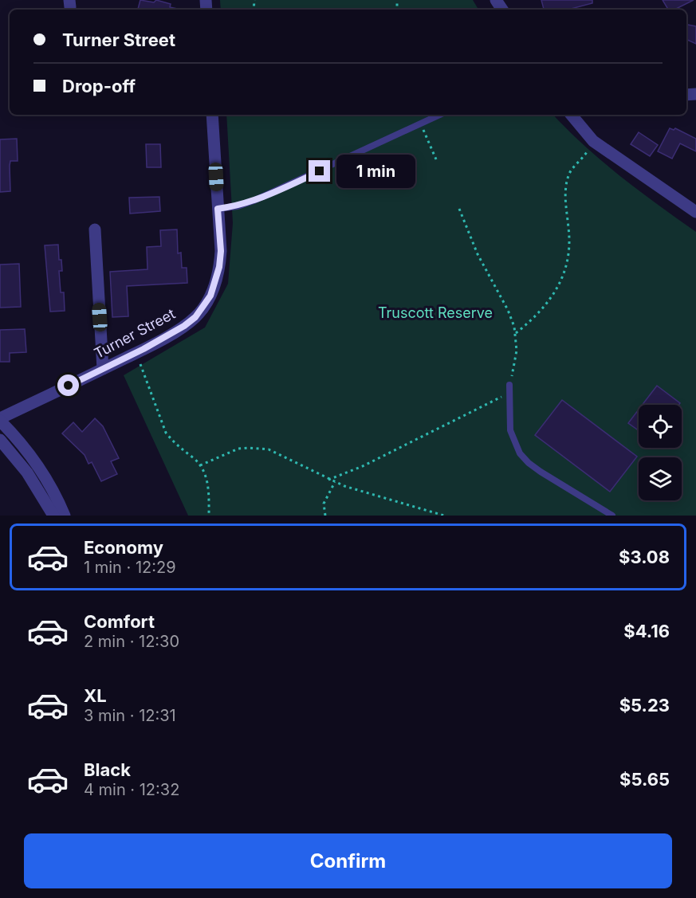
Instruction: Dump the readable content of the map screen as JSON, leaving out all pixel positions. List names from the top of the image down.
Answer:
{
  "streets": {
    "street": ["Turner Street"]
  },
  "parks": ["Truscott Reserve"],
  "page": {
    "banner": ["Turner Street", "Drop-off"],
    "bubble": "1 min",
    "list": [
      {
        "name": "Economy",
        "note": "1 min · 12:29",
        "value": "$3.08"
      },
      {
        "name": "Comfort",
        "note": "2 min · 12:30",
        "value": "$4.16"
      },
      {
        "name": "XL",
        "note": "3 min · 12:31",
        "value": "$5.23"
      },
      {
        "name": "Black",
        "note": "4 min · 12:32",
        "value": "$5.65"
      }
    ],
    "buttons": "Confirm"
  }
}
